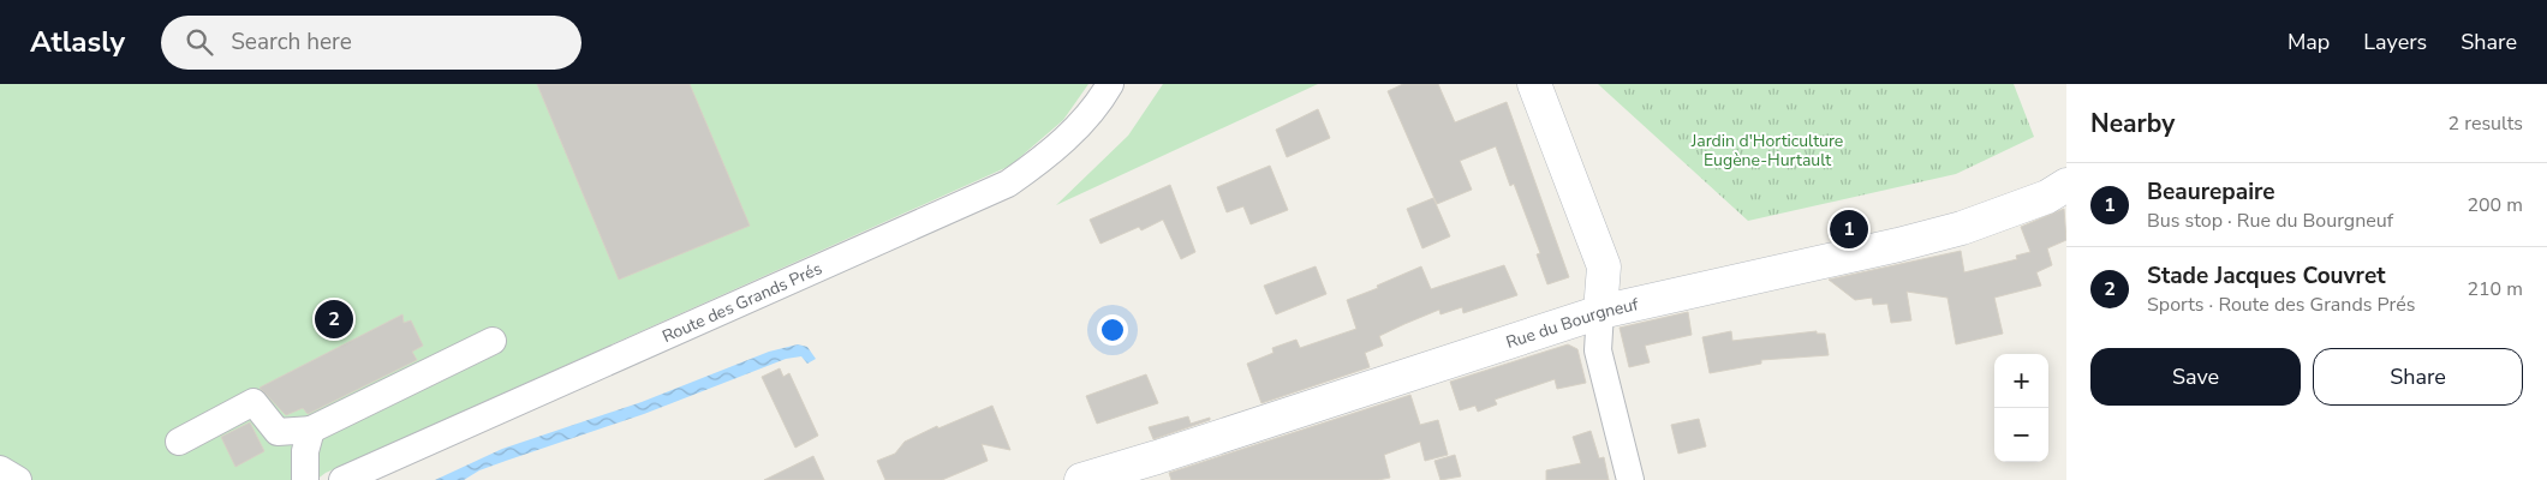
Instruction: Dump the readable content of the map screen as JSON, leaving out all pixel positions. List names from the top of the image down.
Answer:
{
  "streets": {
    "main road": ["Rue du Bourgneuf"],
    "street": ["Route des Grands Prés"]
  },
  "parks": ["Jardin d'Horticulture Eugène-Hurtault"],
  "page": {
    "header": "Atlasly",
    "search": "Search here",
    "nav": ["Map", "Layers", "Share"],
    "heading": ["Nearby", "2 results"],
    "list": [
      {
        "mark": "1",
        "name": "Beaurepaire",
        "note": "Bus stop · Rue du Bourgneuf",
        "value": "200 m"
      },
      {
        "mark": "2",
        "name": "Stade Jacques Couvret",
        "note": "Sports · Route des Grands Prés",
        "value": "210 m"
      }
    ],
    "pins": ["1", "2"],
    "buttons": ["Save", "Share"],
    "map_buttons": ["+", "−"]
  }
}
